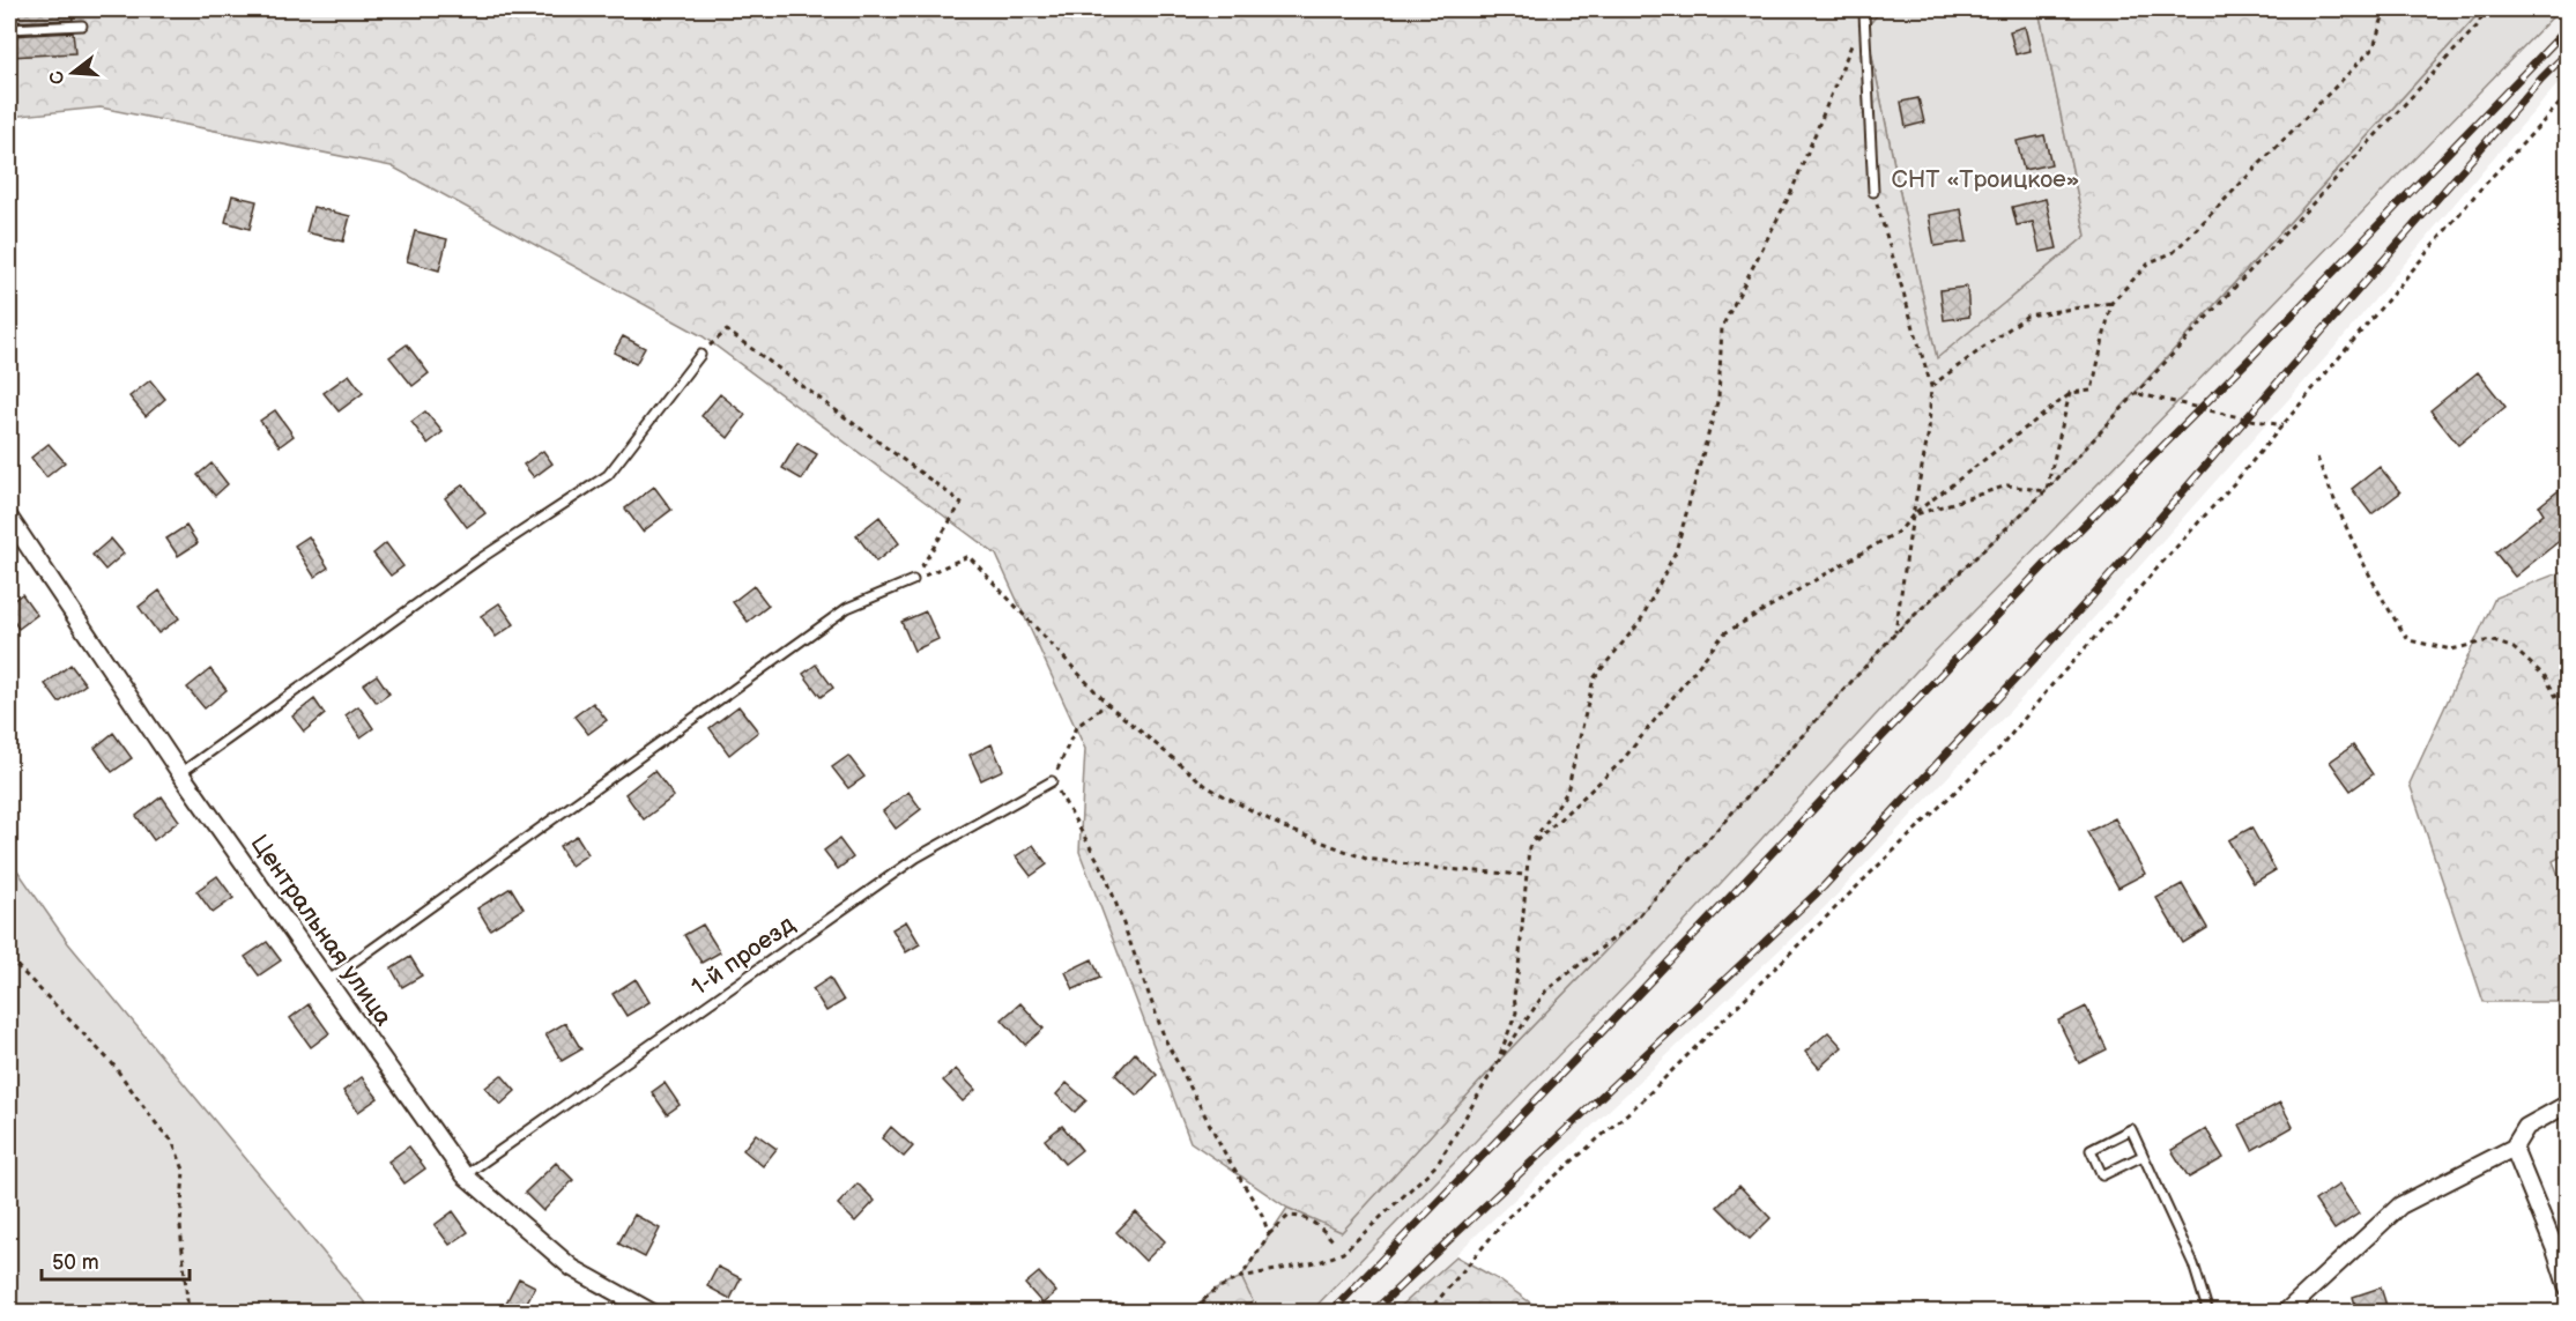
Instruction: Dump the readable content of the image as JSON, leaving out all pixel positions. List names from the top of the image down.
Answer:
{
  "streets": {
    "street": ["Центральная улица"],
    "lane": ["1-й проезд"]
  },
  "crossings": [
    ["Центральная улица", "1-й проезд"]
  ],
  "parks": ["СНТ «Троицкое»"],
  "scale_bar": "50 m",
  "north": "left"
}
